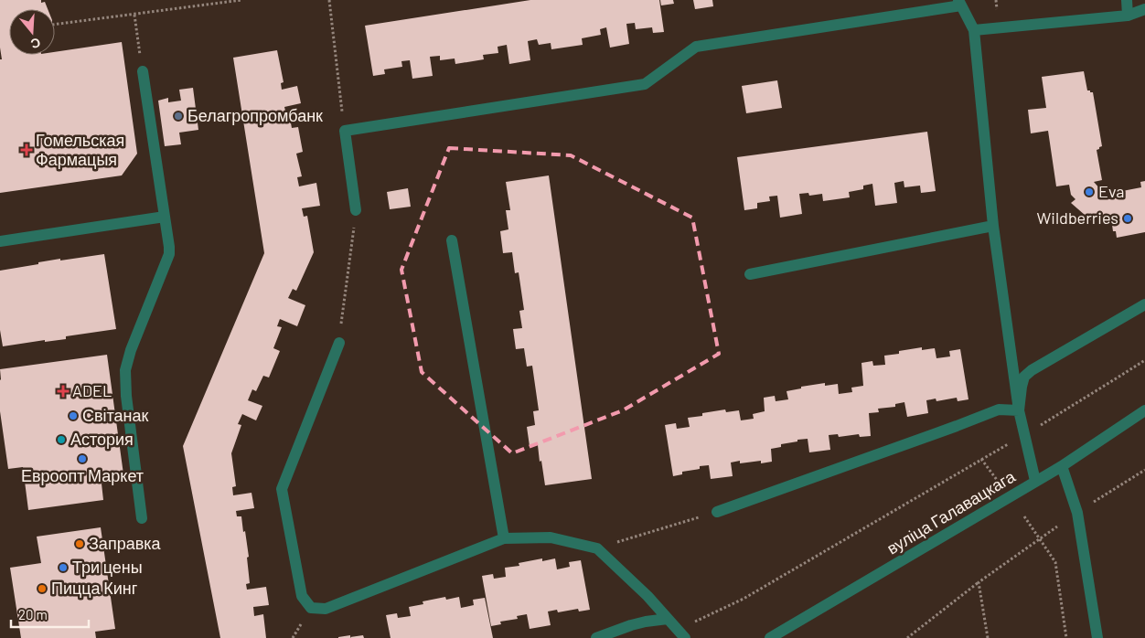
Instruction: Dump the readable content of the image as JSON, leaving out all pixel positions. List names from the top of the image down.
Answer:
{
  "streets": {
    "street": ["вуліца Галавацкага"]
  },
  "places": {
    "other": [
      "Белагропромбанк",
      "Eva",
      "Wildberries",
      "Світанак",
      "Астория",
      "Евроопт Маркет",
      "Заправка",
      "Три цены",
      "Пицца Кинг"
    ],
    "health": ["Гомельская Фармацыя", "ADEL"]
  },
  "scale_bar": "20 m",
  "north": "bottom"
}
